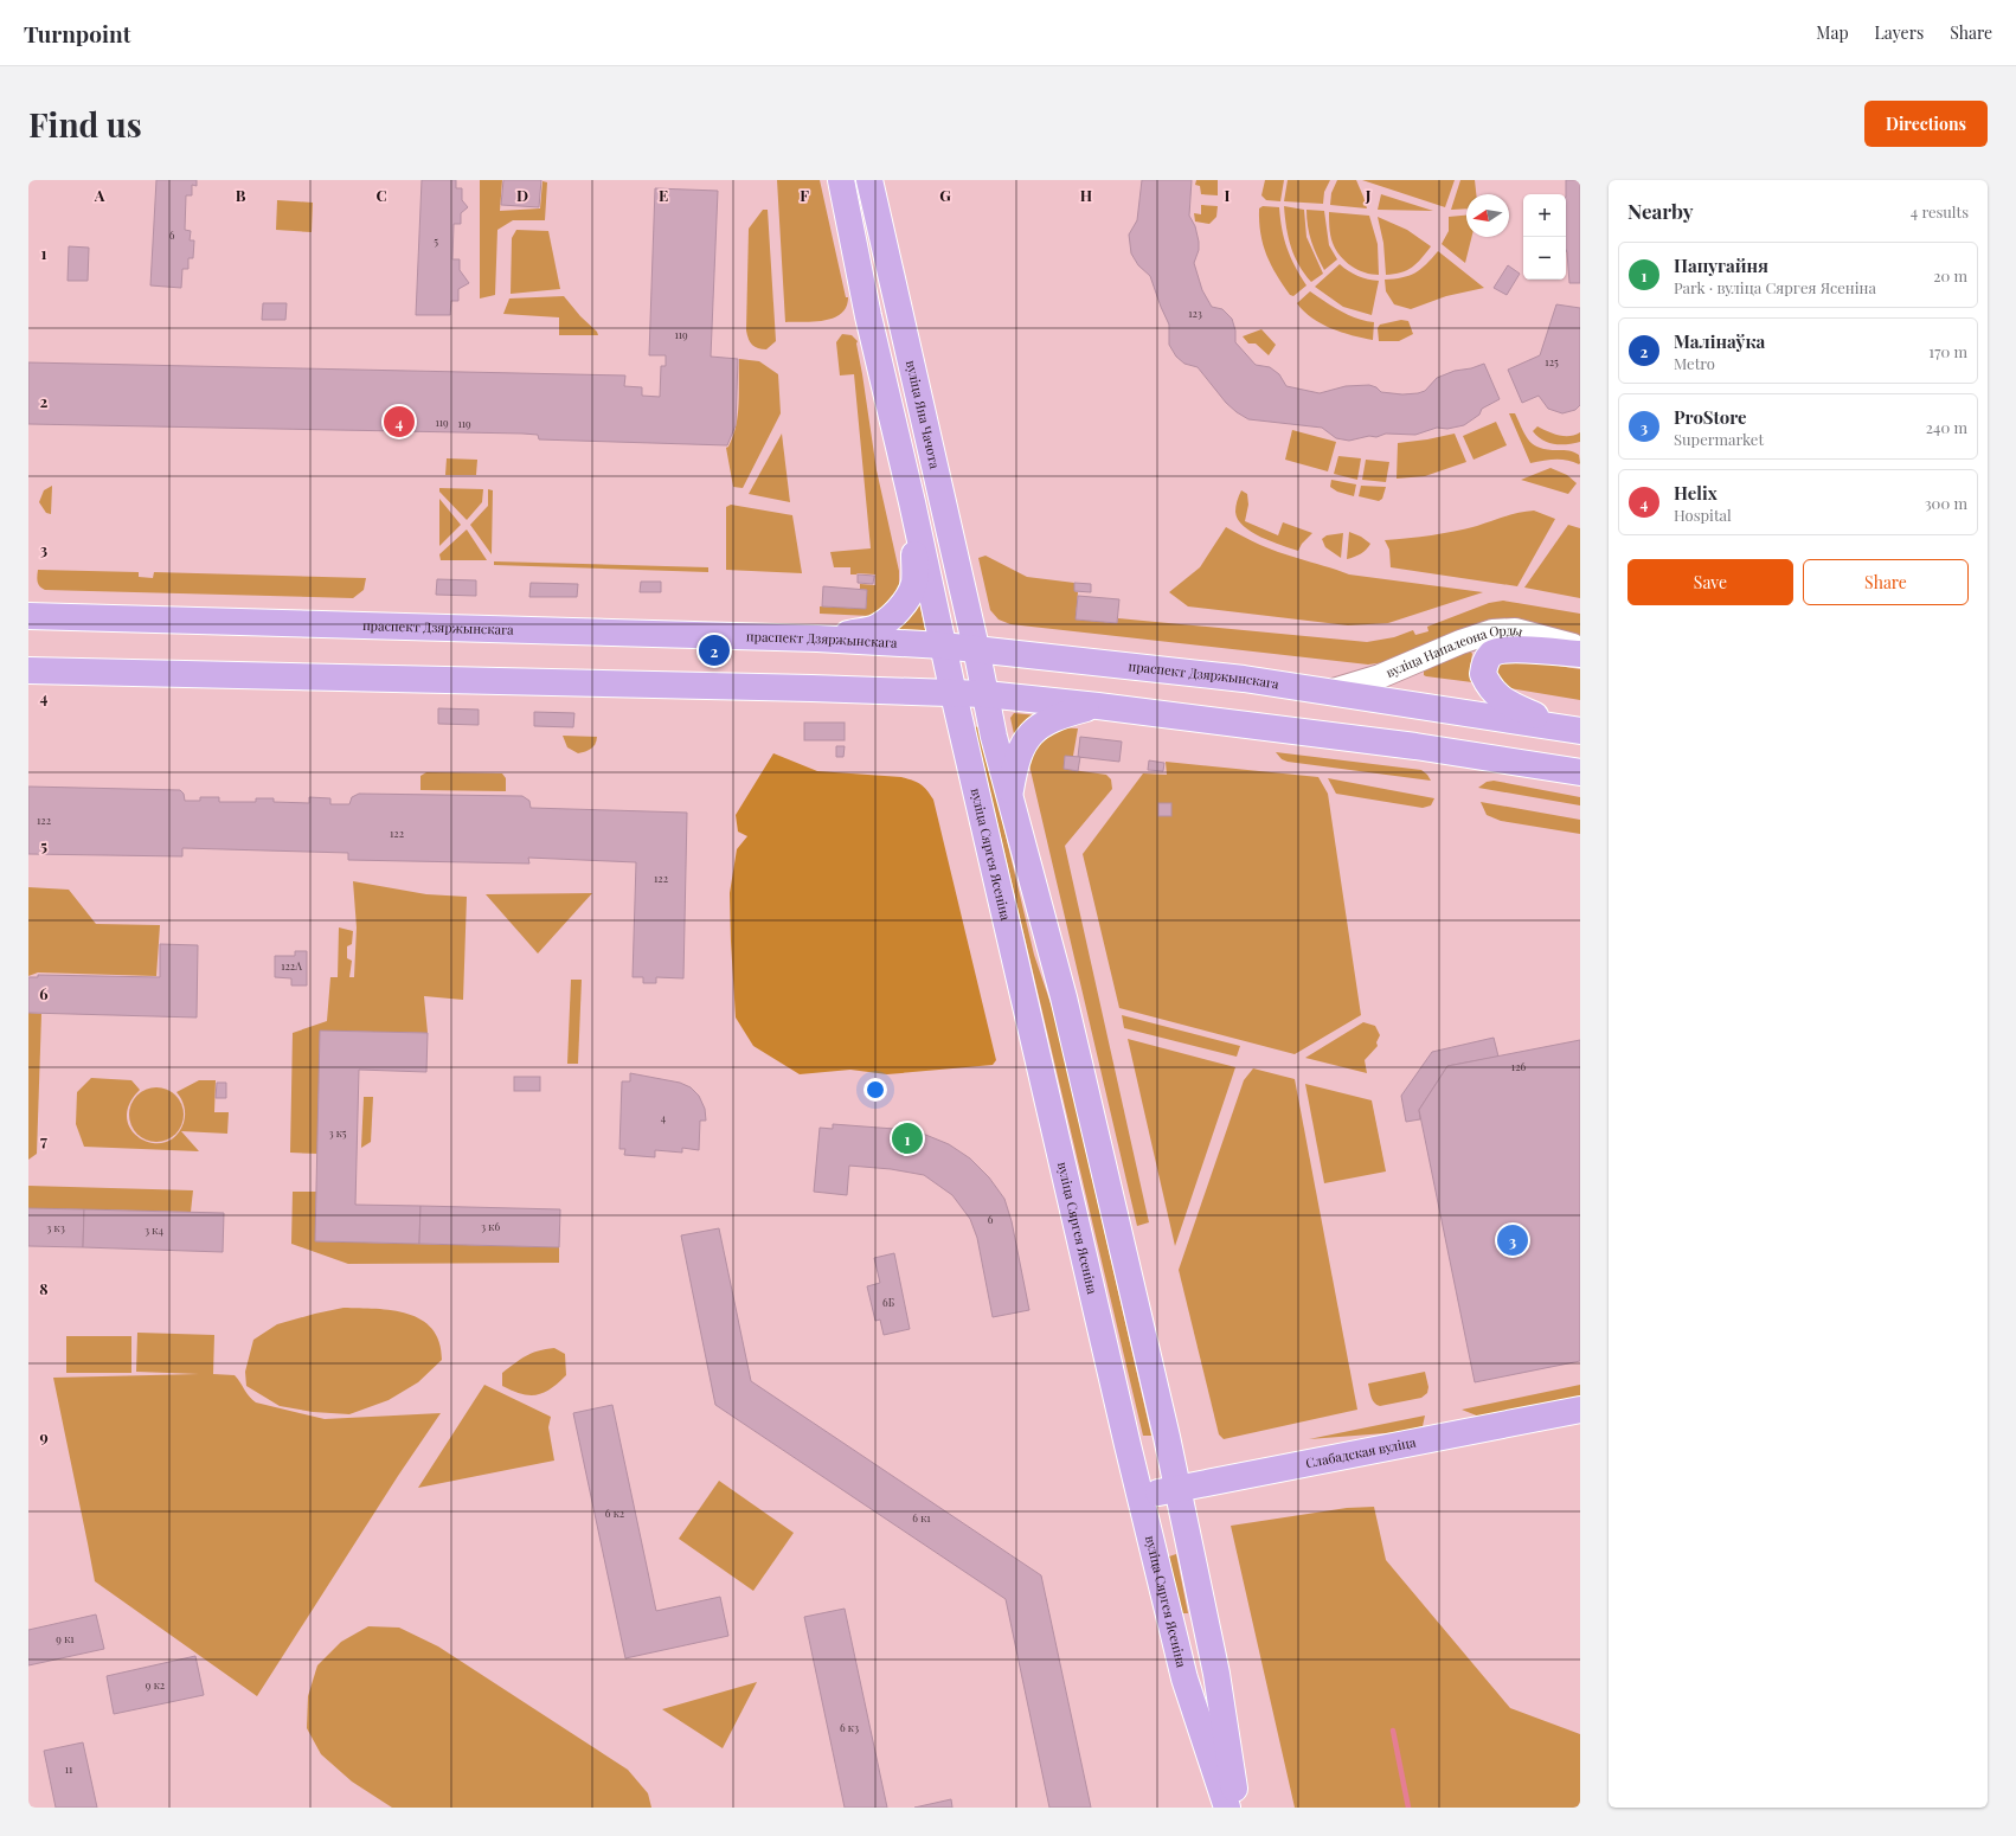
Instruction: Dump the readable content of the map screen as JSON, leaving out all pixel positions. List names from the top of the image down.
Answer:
{
  "streets": {
    "main road": [
      "вуліца Яна Чачота",
      "праспект Дзяржынскага",
      "вуліца Сяргея Ясеніна",
      "Слабадская вуліца"
    ],
    "street": ["вуліца Напалеона Орды"]
  },
  "crossings": [
    ["вуліца Яна Чачота", "праспект Дзяржынскага"],
    ["праспект Дзяржынскага", "вуліца Напалеона Орды"],
    ["праспект Дзяржынскага", "вуліца Сяргея Ясеніна"],
    ["вуліца Сяргея Ясеніна", "Слабадская вуліца"]
  ],
  "house_numbers": [
    "6",
    "5",
    "123",
    "119",
    "125",
    "119",
    "119",
    "122",
    "122",
    "122",
    "122А",
    "126",
    "4",
    "3 к5",
    "6",
    "3 к6",
    "3 к3",
    "3 к4",
    "6Б",
    "6 к2",
    "6 к1",
    "9 к1",
    "9 к2",
    "6 к3",
    "11"
  ],
  "north": "left",
  "page": {
    "header": "Turnpoint",
    "nav": ["Map", "Layers", "Share"],
    "buttons": [
      "Directions",
      ["Save", "Share"]
    ],
    "title": "Find us",
    "heading": ["Nearby", "4 results"],
    "map_buttons": ["+", "−"],
    "list": [
      {
        "mark": "1",
        "name": "Папугайня",
        "note": "Park · вуліца Сяргея Ясеніна",
        "value": "20 m"
      },
      {
        "mark": "2",
        "name": "Малінаўка",
        "note": "Metro",
        "value": "170 m"
      },
      {
        "mark": "3",
        "name": "ProStore",
        "note": "Supermarket",
        "value": "240 m"
      },
      {
        "mark": "4",
        "name": "Helix",
        "note": "Hospital",
        "value": "300 m"
      }
    ],
    "pins": [
      "4",
      "2",
      "1",
      "3"
    ]
  },
  "grid": {
    "columns": [
      "A",
      "B",
      "C",
      "D",
      "E",
      "F",
      "G",
      "H",
      "I",
      "J"
    ],
    "rows": [
      "1",
      "2",
      "3",
      "4",
      "5",
      "6",
      "7",
      "8",
      "9"
    ]
  }
}
